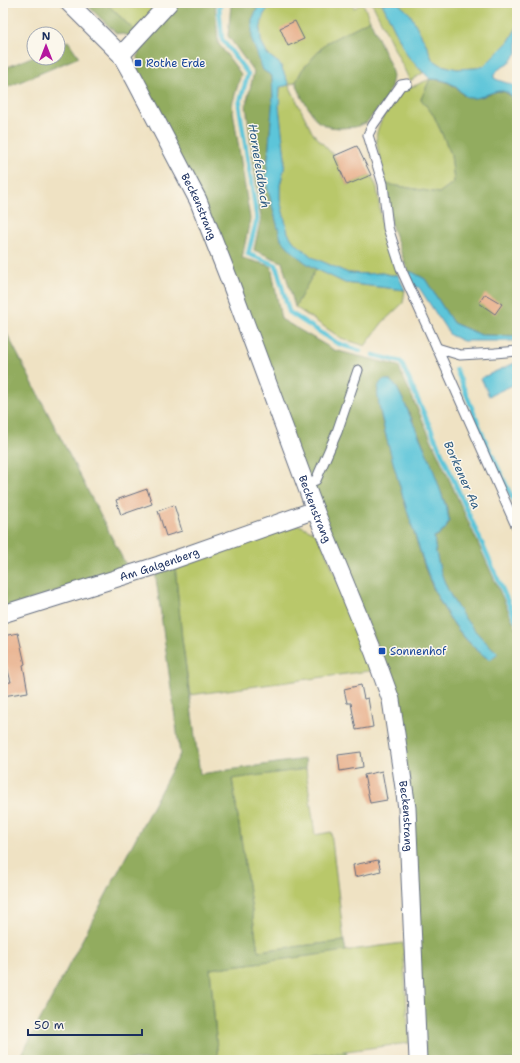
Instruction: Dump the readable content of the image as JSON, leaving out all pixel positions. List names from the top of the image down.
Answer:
{
  "streets": {
    "street": ["Beckenstrang", "Am Galgenberg"]
  },
  "crossings": [
    ["Beckenstrang", "Am Galgenberg"]
  ],
  "water": ["Hornefeldbach", "Borkener Aa"],
  "places": {
    "transit": ["Rothe Erde", "Sonnenhof"]
  },
  "scale_bar": "50 m",
  "north": "top"
}
